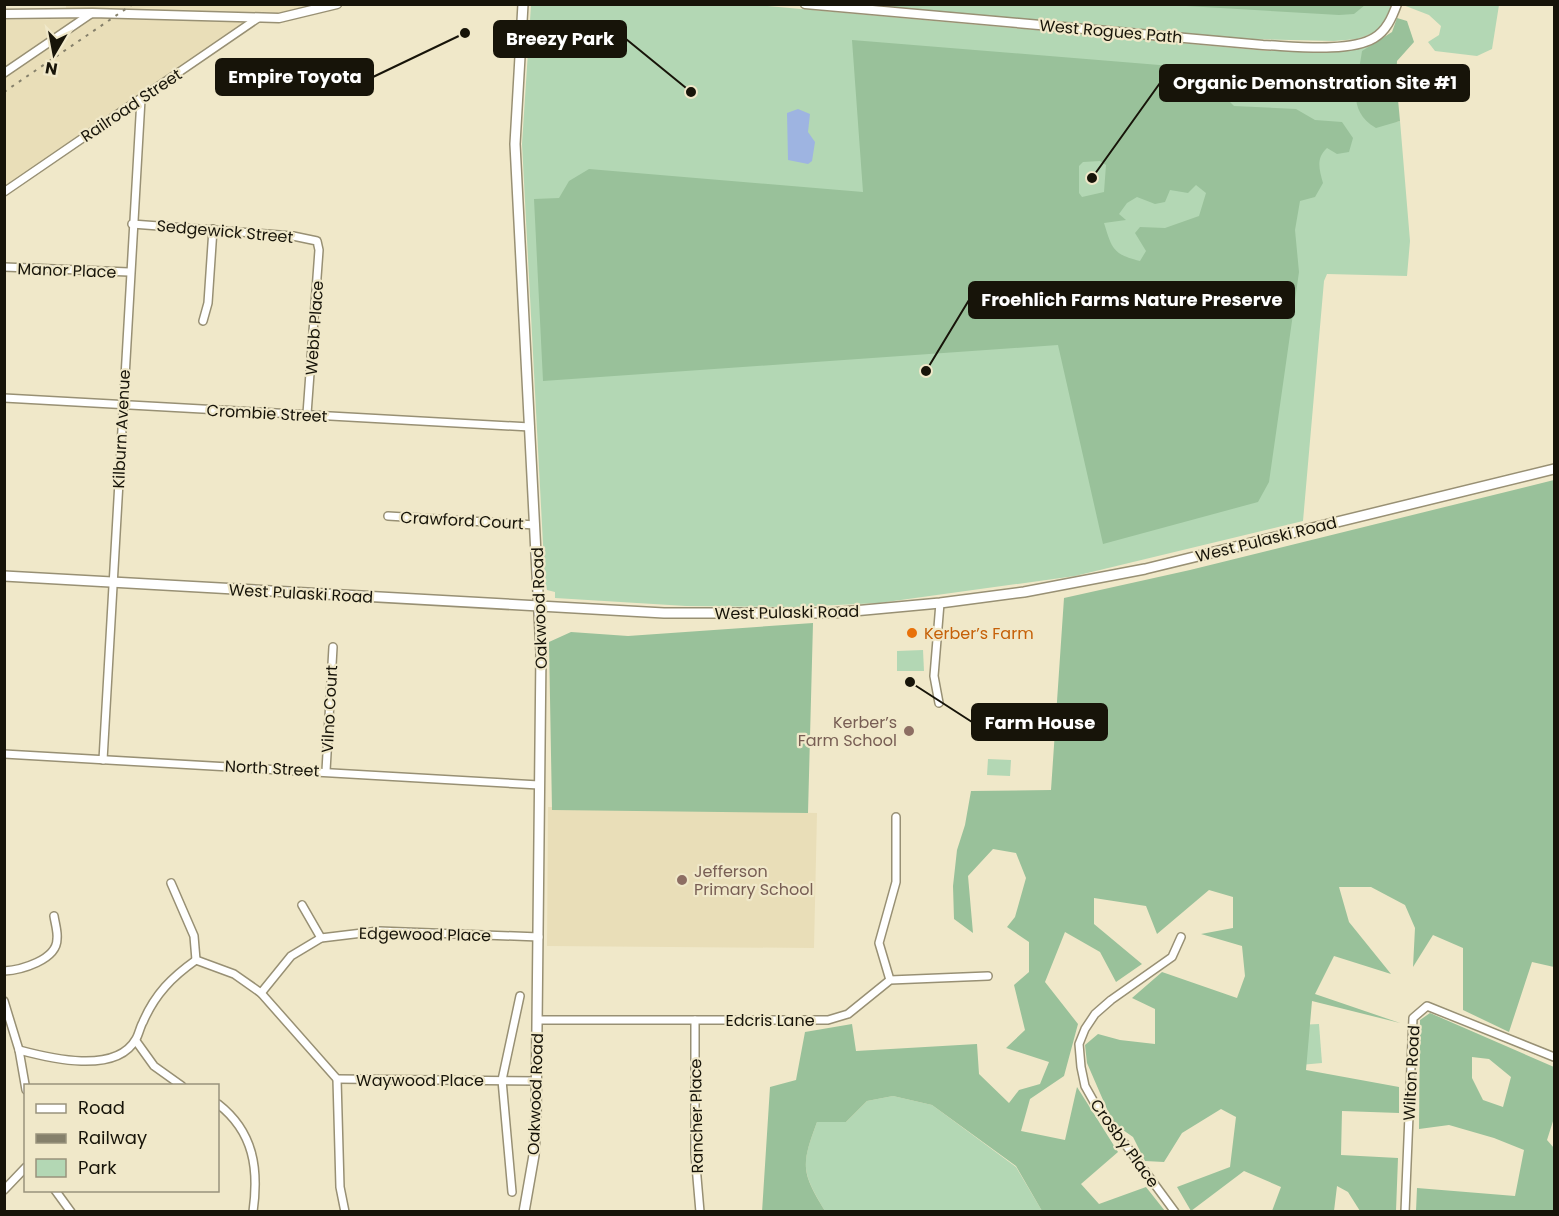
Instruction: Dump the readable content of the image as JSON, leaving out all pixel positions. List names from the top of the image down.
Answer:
{
  "streets": {
    "main road": ["West Pulaski Road", "Oakwood Road"],
    "street": [
      "West Rogues Path",
      "Railroad Street",
      "Sedgewick Street",
      "Manor Place",
      "Webb Place",
      "Crombie Street",
      "Kilburn Avenue",
      "Crawford Court",
      "Vilno Court",
      "North Street",
      "Edgewood Place",
      "Edcris Lane",
      "Wilton Road",
      "Waywood Place",
      "Rancher Place",
      "Crosby Place"
    ]
  },
  "crossings": [
    ["Railroad Street", "Kilburn Avenue"],
    ["Sedgewick Street", "Webb Place"],
    ["Sedgewick Street", "Kilburn Avenue"],
    ["Manor Place", "Kilburn Avenue"],
    ["Webb Place", "Crombie Street"],
    ["Crombie Street", "Kilburn Avenue"],
    ["Crombie Street", "Oakwood Road"],
    ["Kilburn Avenue", "West Pulaski Road"],
    ["Kilburn Avenue", "North Street"],
    ["Crawford Court", "Oakwood Road"],
    ["West Pulaski Road", "Oakwood Road"],
    ["Oakwood Road", "North Street"],
    ["Oakwood Road", "Edgewood Place"],
    ["Oakwood Road", "Edcris Lane"],
    ["Oakwood Road", "Waywood Place"],
    ["Vilno Court", "North Street"],
    ["Edcris Lane", "Rancher Place"]
  ],
  "places": [
    "Empire Toyota",
    "Breezy Park",
    "Organic Demonstration Site #1",
    "Froehlich Farms Nature Preserve",
    "Kerber’s Farm",
    "Farm House",
    "Kerber’s Farm School",
    "Jefferson Primary School"
  ],
  "legend": ["Road", "Railway", "Park"],
  "north": "bottom"
}
